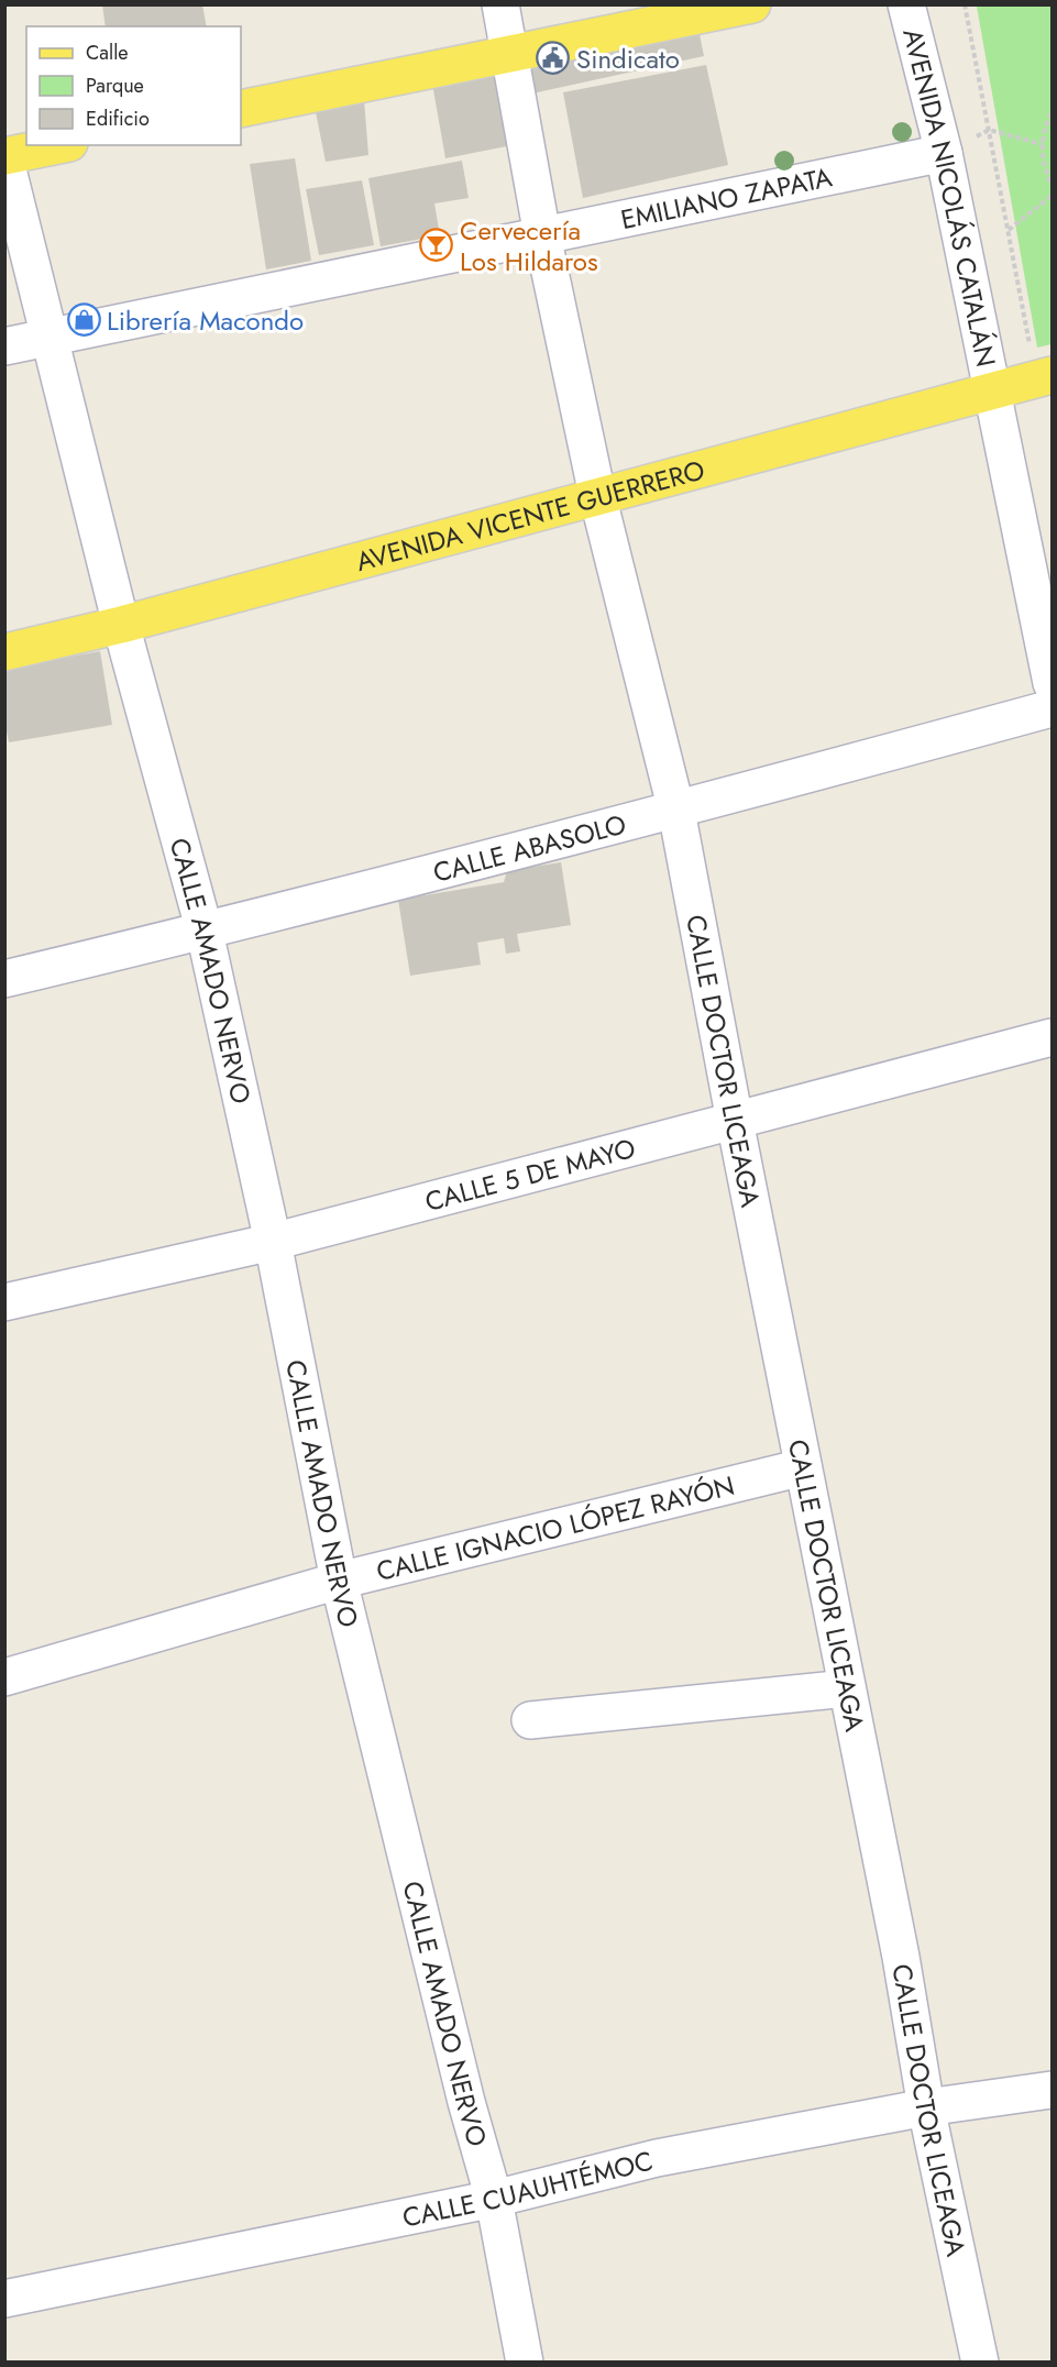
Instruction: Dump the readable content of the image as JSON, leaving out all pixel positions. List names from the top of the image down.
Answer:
{
  "streets": {
    "main road": ["AVENIDA VICENTE GUERRERO"],
    "street": [
      "AVENIDA NICOLÁS CATALÁN",
      "EMILIANO ZAPATA",
      "CALLE ABASOLO",
      "CALLE AMADO NERVO",
      "CALLE DOCTOR LICEAGA",
      "CALLE 5 DE MAYO",
      "CALLE IGNACIO LÓPEZ RAYÓN",
      "CALLE CUAUHTÉMOC"
    ]
  },
  "crossings": [
    ["AVENIDA NICOLÁS CATALÁN", "EMILIANO ZAPATA"],
    ["AVENIDA NICOLÁS CATALÁN", "AVENIDA VICENTE GUERRERO"],
    ["EMILIANO ZAPATA", "CALLE AMADO NERVO"],
    ["EMILIANO ZAPATA", "CALLE DOCTOR LICEAGA"],
    ["AVENIDA VICENTE GUERRERO", "CALLE AMADO NERVO"],
    ["AVENIDA VICENTE GUERRERO", "CALLE DOCTOR LICEAGA"],
    ["CALLE ABASOLO", "CALLE AMADO NERVO"],
    ["CALLE ABASOLO", "CALLE DOCTOR LICEAGA"],
    ["CALLE AMADO NERVO", "CALLE 5 DE MAYO"],
    ["CALLE AMADO NERVO", "CALLE IGNACIO LÓPEZ RAYÓN"],
    ["CALLE AMADO NERVO", "CALLE CUAUHTÉMOC"],
    ["CALLE DOCTOR LICEAGA", "CALLE 5 DE MAYO"],
    ["CALLE DOCTOR LICEAGA", "CALLE IGNACIO LÓPEZ RAYÓN"],
    ["CALLE DOCTOR LICEAGA", "CALLE CUAUHTÉMOC"]
  ],
  "places": {
    "public building": ["Sindicato"],
    "bar": ["Cervecería Los Hildaros"],
    "shop": ["Librería Macondo"]
  },
  "legend": ["Calle", "Parque", "Edificio"]
}
